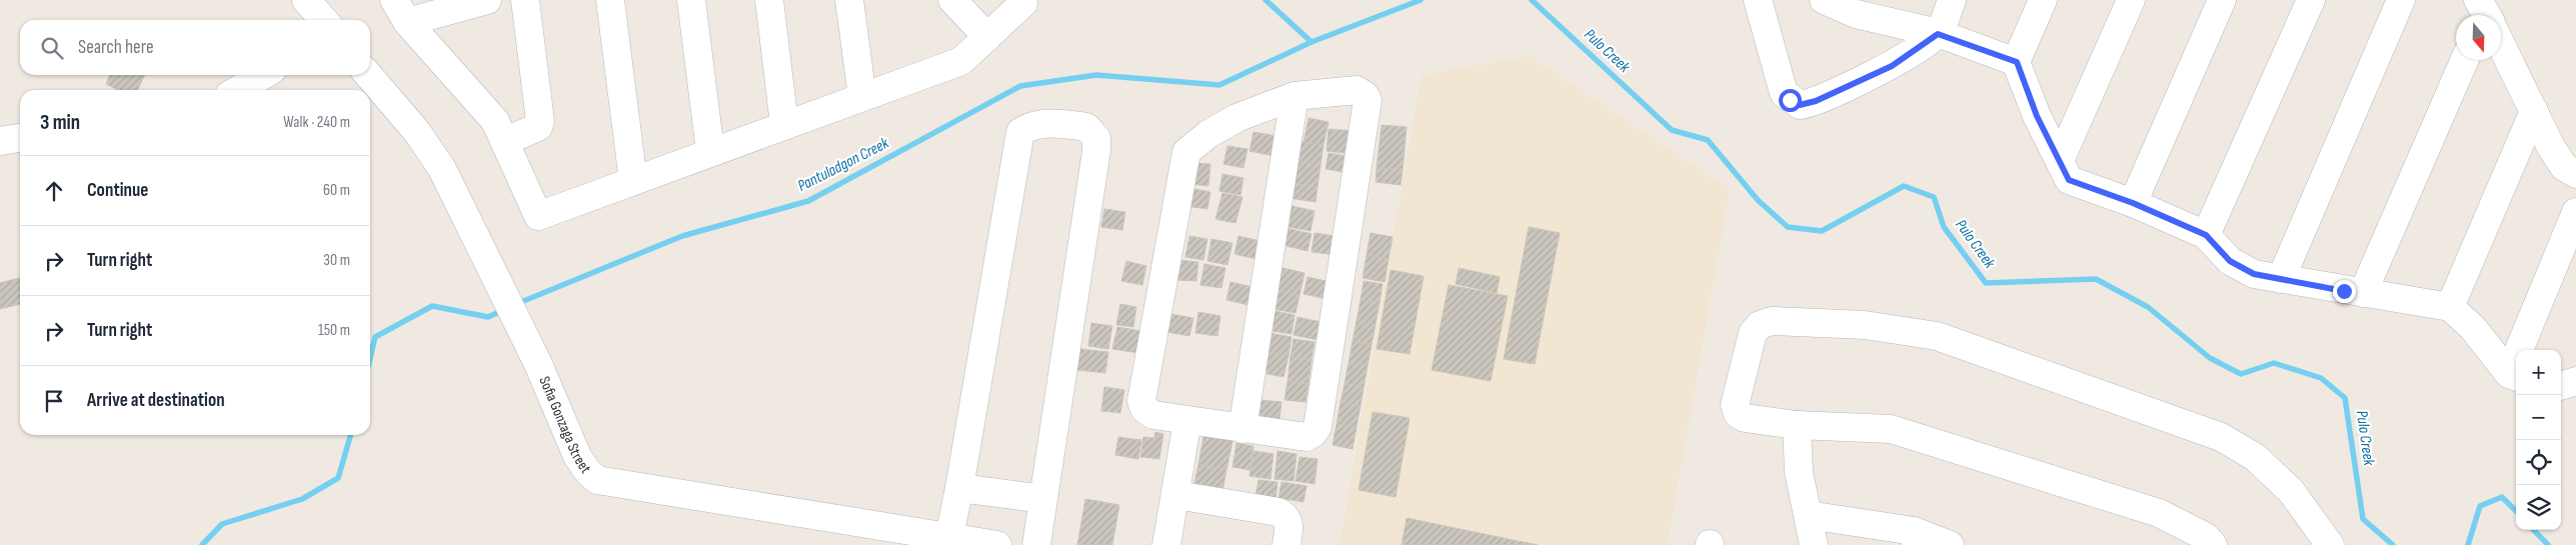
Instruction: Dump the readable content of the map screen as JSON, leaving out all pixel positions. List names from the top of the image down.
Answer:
{
  "streets": {
    "street": ["Sofia Gonzaga Street"]
  },
  "water": ["Pulo Creek", "Pantuladgon Creek"],
  "north": "bottom",
  "page": {
    "search": "Search here",
    "heading": ["3 min", "Walk · 240 m"],
    "list": [
      ["Continue", "60 m"],
      ["Turn right", "30 m"],
      ["Turn right", "150 m"],
      "Arrive at destination"
    ],
    "map_buttons": ["+", "−"]
  }
}
